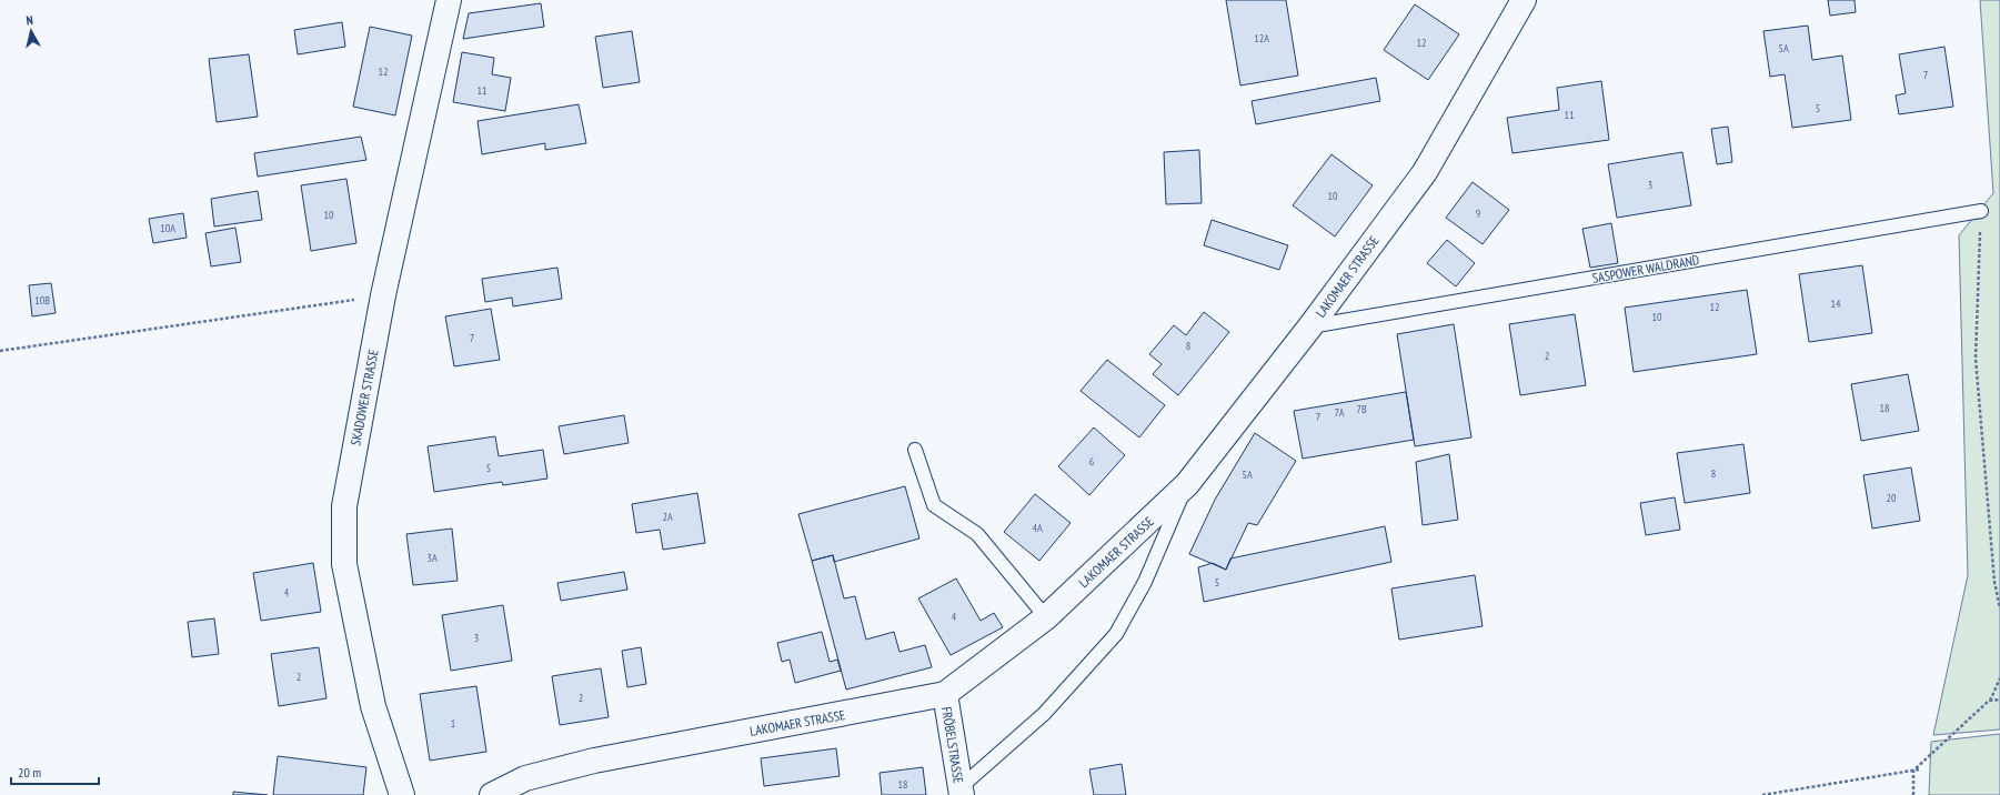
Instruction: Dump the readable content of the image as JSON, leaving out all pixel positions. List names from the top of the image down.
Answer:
{
  "streets": {
    "street": ["LAKOMAER STRASSE", "SKADOWER STRASSE", "FRÖBELSTRASSE"],
    "lane": ["SASPOWER WALDRAND"]
  },
  "crossings": [
    ["SASPOWER WALDRAND", "LAKOMAER STRASSE"],
    ["LAKOMAER STRASSE", "FRÖBELSTRASSE"]
  ],
  "house_numbers": [
    "12A",
    "12",
    "5A",
    "12",
    "7",
    "11",
    "5",
    "11",
    "3",
    "10",
    "9",
    "10",
    "10A",
    "10B",
    "14",
    "12",
    "10",
    "7",
    "8",
    "2",
    "18",
    "7B",
    "7A",
    "7",
    "6",
    "5",
    "8",
    "5A",
    "20",
    "2A",
    "4A",
    "3A",
    "5",
    "4",
    "4",
    "3",
    "2",
    "2",
    "1",
    "18"
  ],
  "scale_bar": "20 m",
  "north": "top"
}
